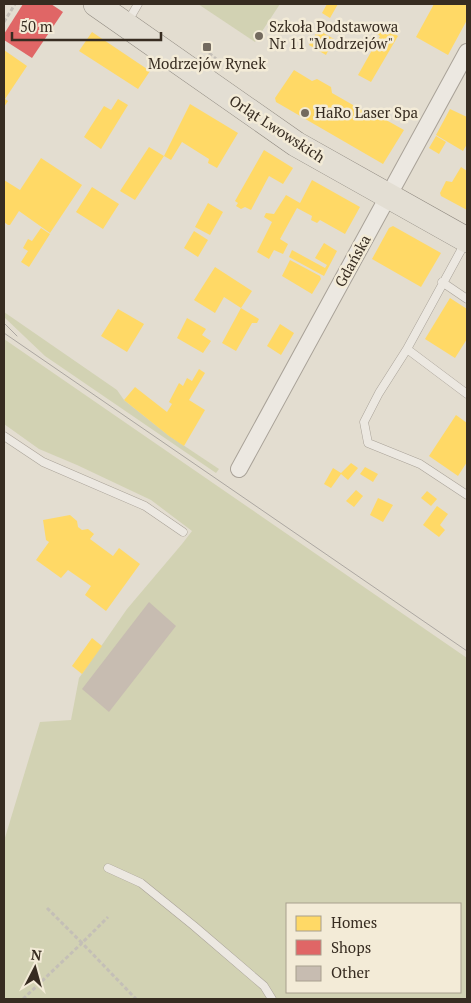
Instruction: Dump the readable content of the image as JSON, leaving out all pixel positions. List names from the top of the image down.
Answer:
{
  "streets": {
    "main road": ["Orląt Lwowskich"],
    "street": ["Gdańska"]
  },
  "crossings": [
    ["Orląt Lwowskich", "Gdańska"]
  ],
  "places": {
    "other": ["Szkoła Podstawowa Nr 11 \"Modrzejów\"", "HaRo Laser Spa"],
    "transit": ["Modrzejów Rynek"]
  },
  "legend": ["Homes", "Shops", "Other"],
  "scale_bar": "50 m",
  "north": "top"
}
